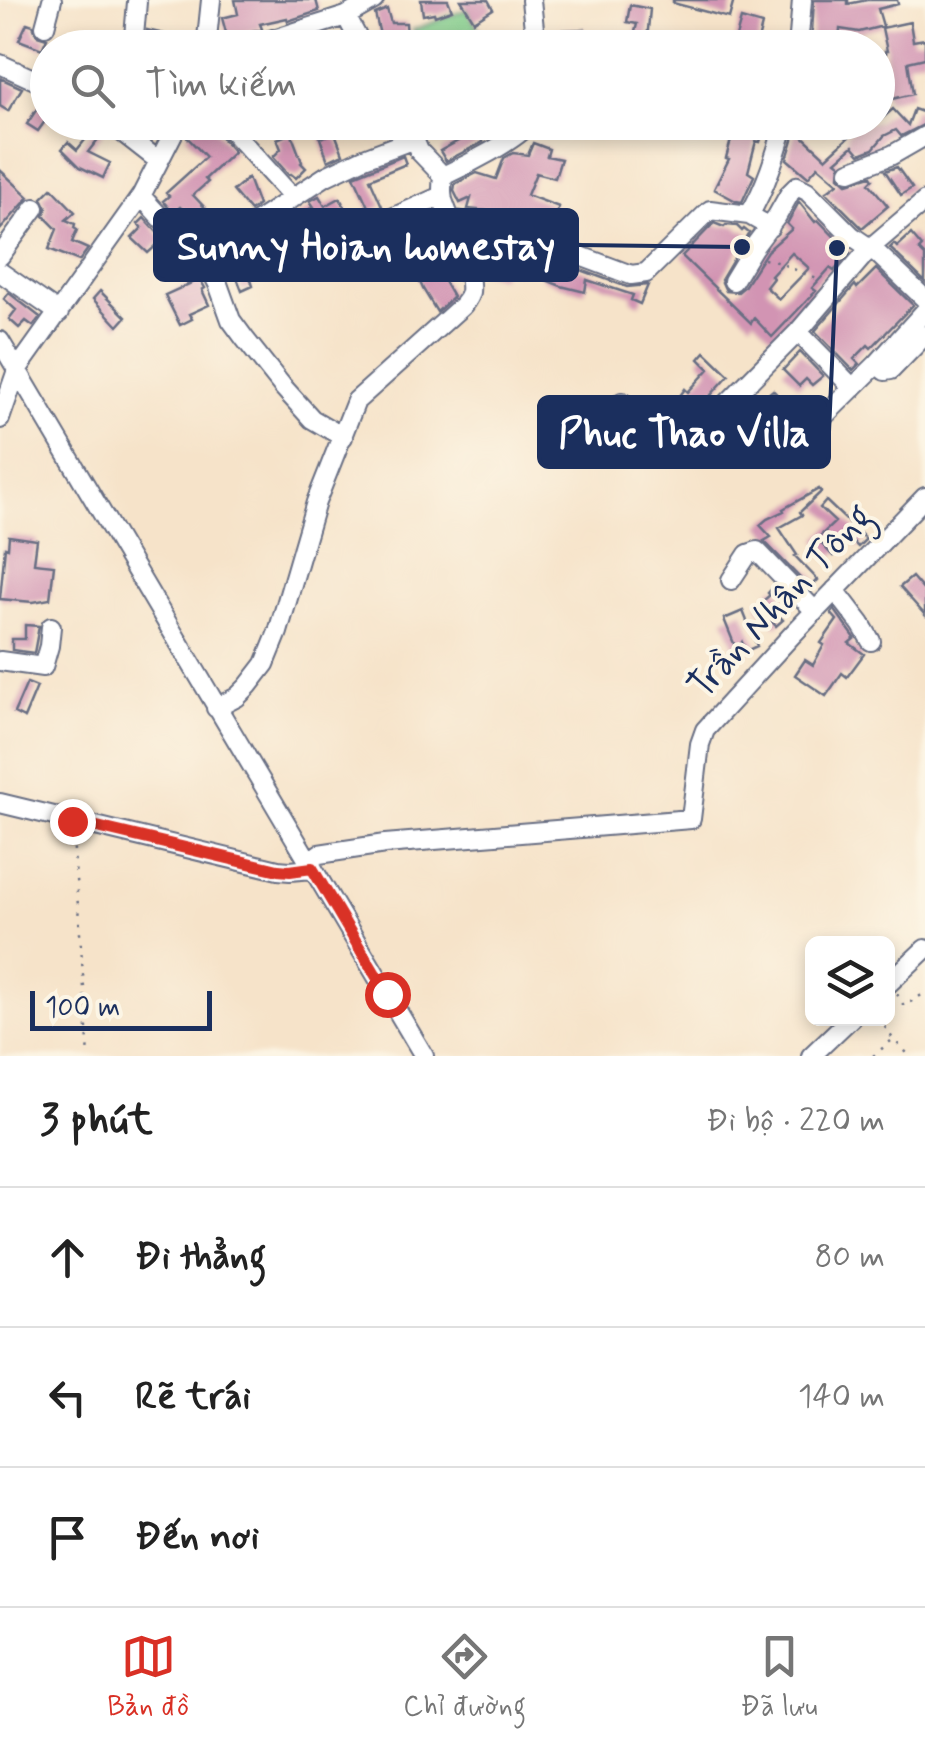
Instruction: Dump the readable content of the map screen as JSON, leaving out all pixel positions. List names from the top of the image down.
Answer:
{
  "streets": {
    "street": ["Trần Nhân Tông"]
  },
  "places": ["Sunny Hoian homestay", "Phuc Thao Villa"],
  "scale_bar": "100 m",
  "page": {
    "search": "Tìm kiếm",
    "scale": "100 m",
    "heading": ["3 phút", "Đi bộ · 220 m"],
    "list": [
      ["Đi thẳng", "80 m"],
      ["Rẽ trái", "140 m"],
      "Đến nơi"
    ],
    "nav": ["Bản đồ", "Chỉ đường", "Đã lưu"]
  }
}
